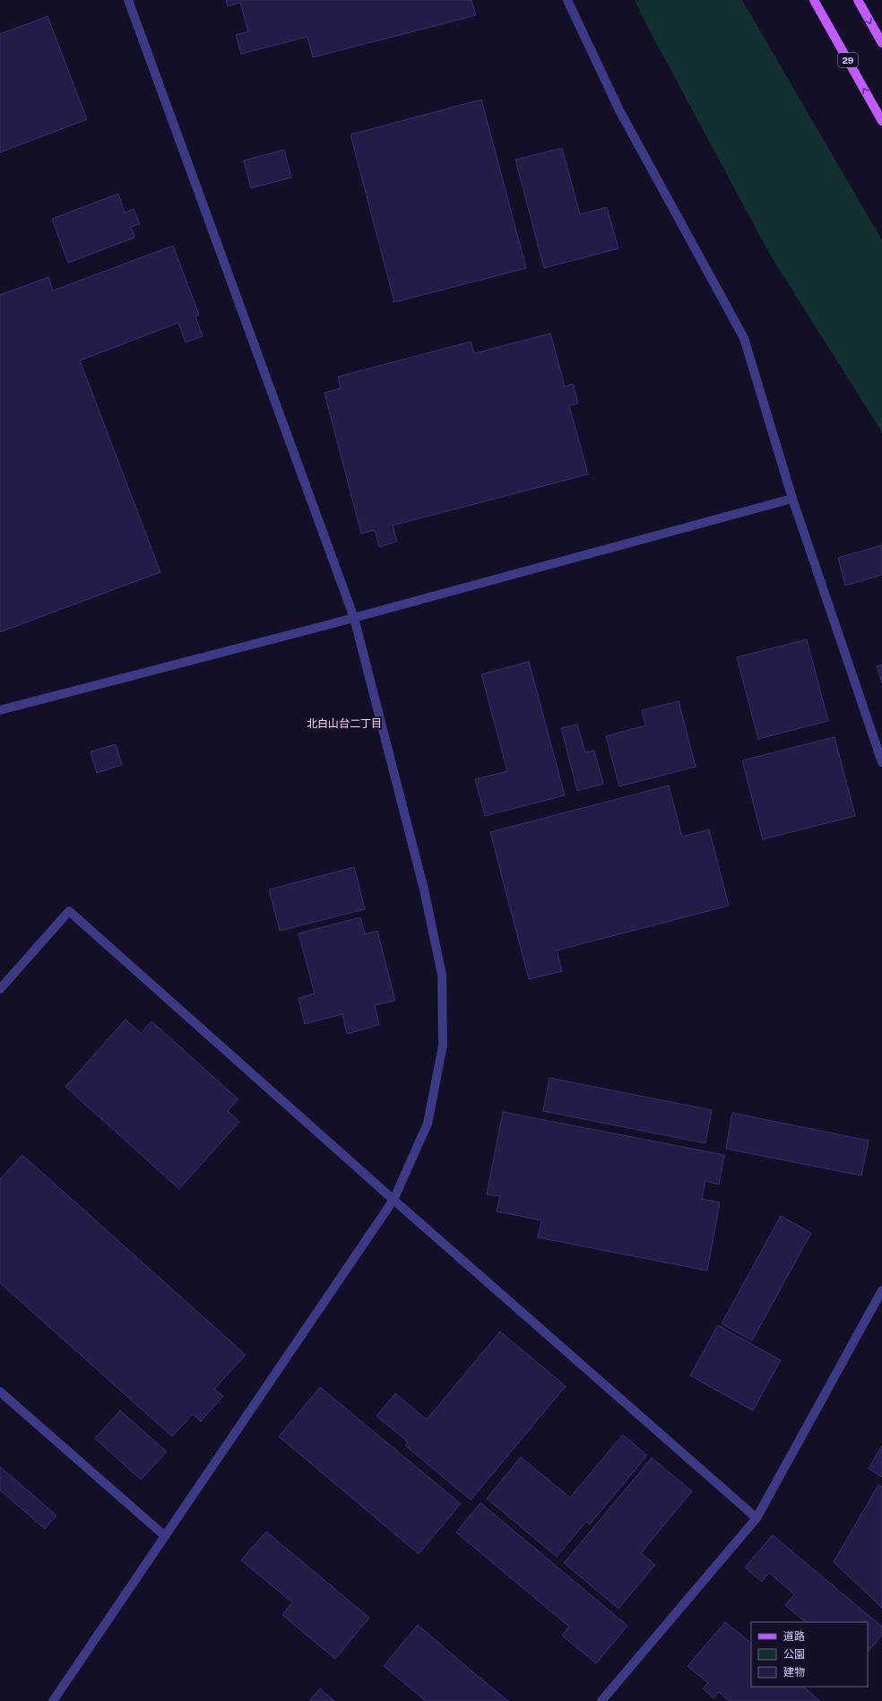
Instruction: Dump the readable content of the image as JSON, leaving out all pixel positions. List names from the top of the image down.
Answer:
{
  "streets": {
    "main road": ["29"]
  },
  "districts": ["北白山台二丁目"],
  "legend": ["道路", "公園", "建物"]
}
